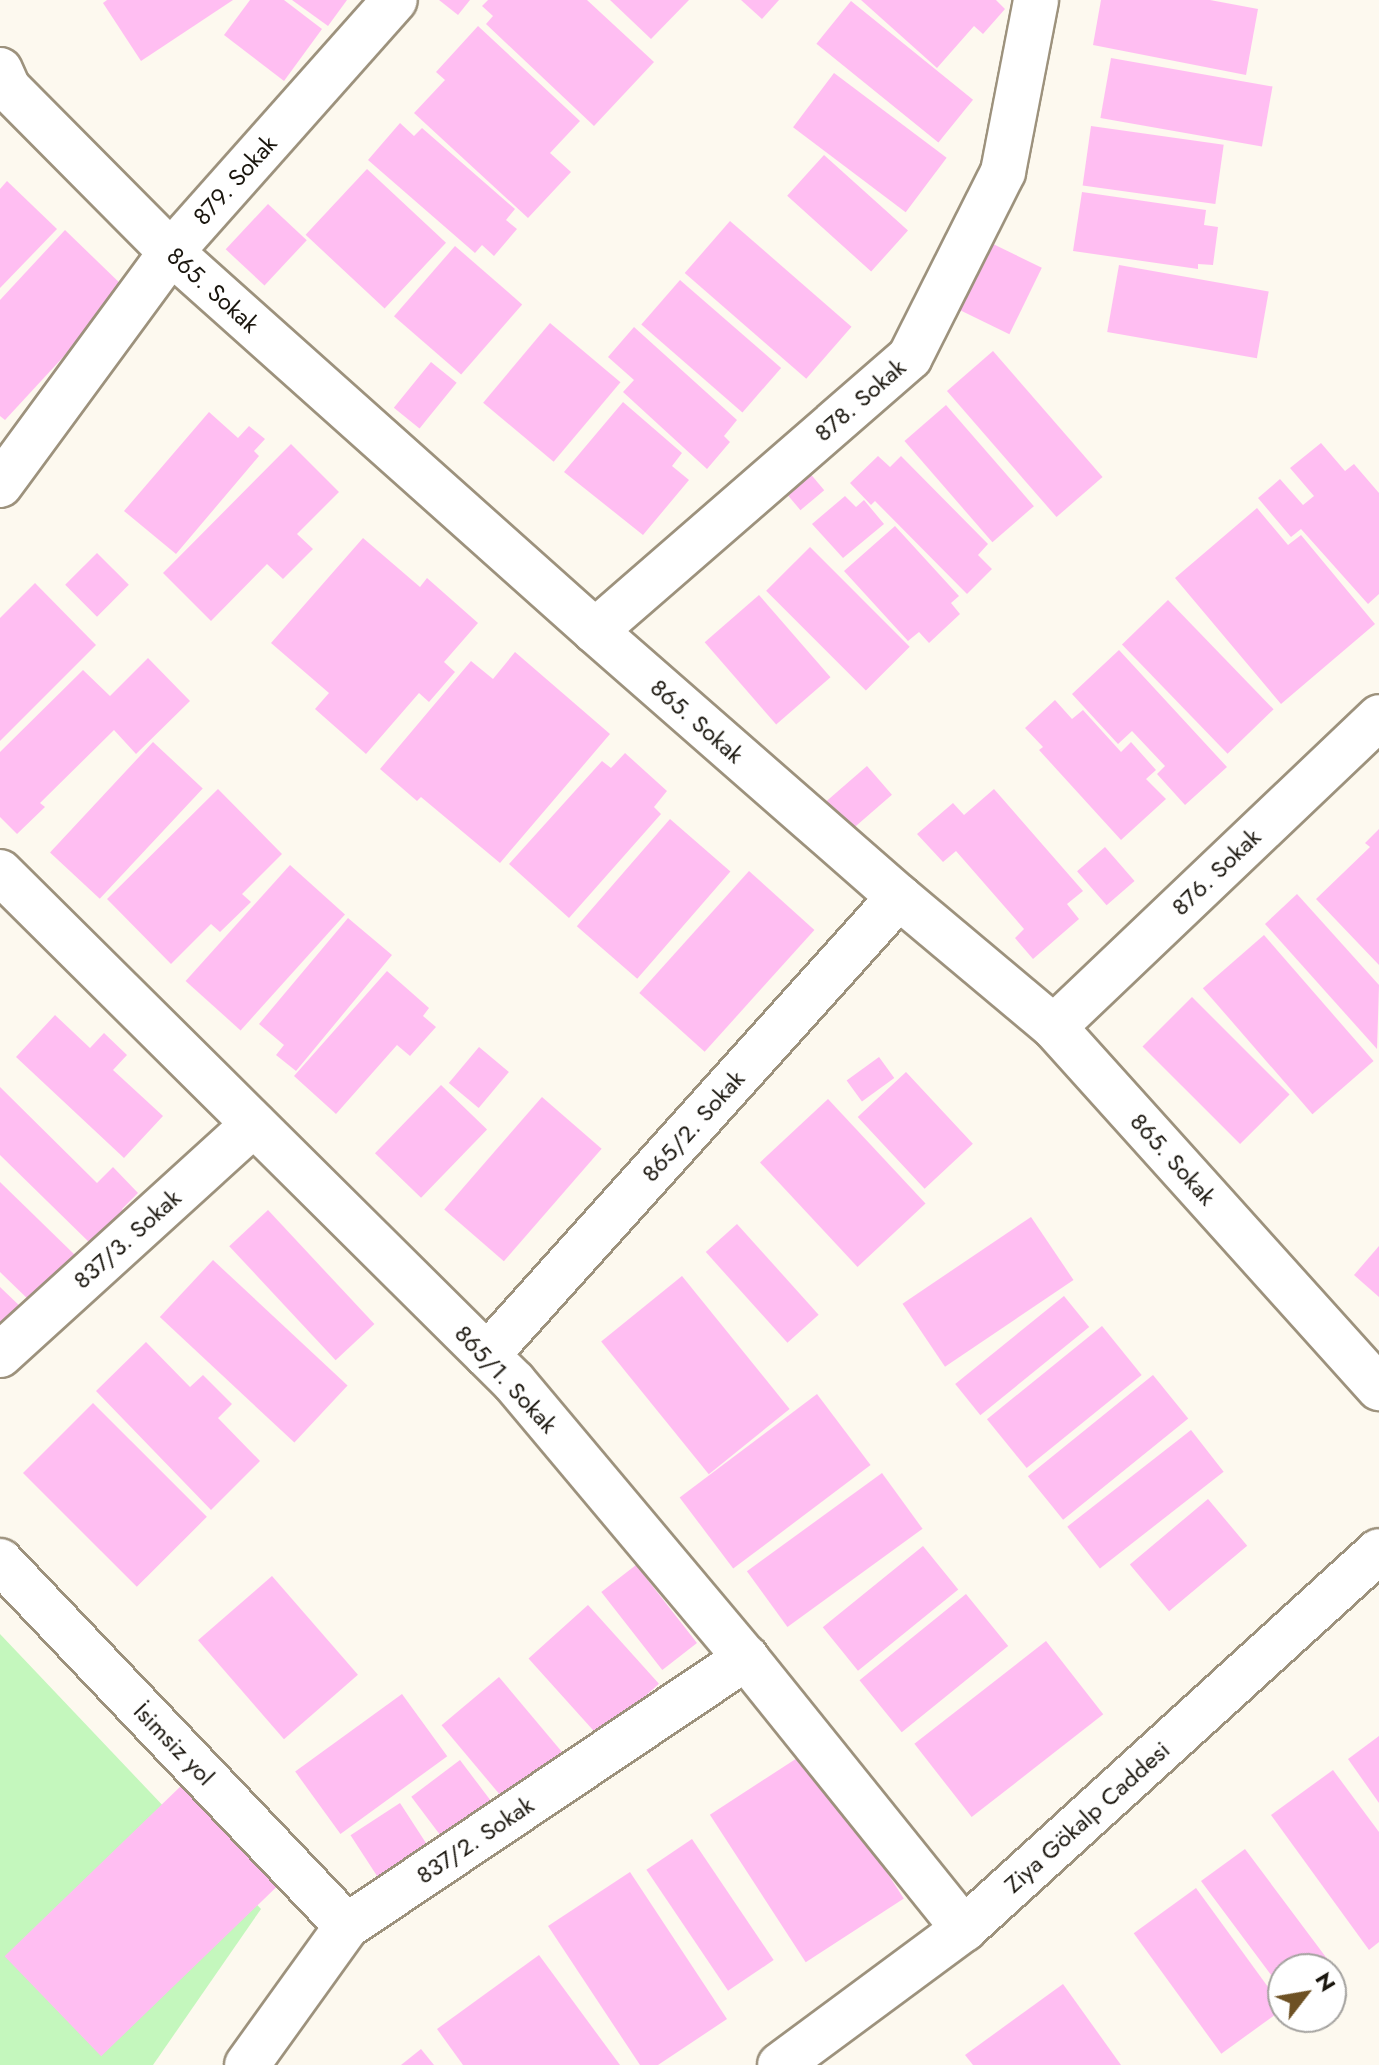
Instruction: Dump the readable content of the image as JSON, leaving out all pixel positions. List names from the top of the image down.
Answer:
{
  "streets": {
    "street": [
      "879. Sokak",
      "865. Sokak",
      "878. Sokak",
      "876. Sokak",
      "865/2. Sokak",
      "837/3. Sokak",
      "865/1. Sokak",
      "İsimsiz yol",
      "Ziya Gökalp Caddesi",
      "837/2. Sokak"
    ]
  },
  "crossings": [
    ["879. Sokak", "865. Sokak"],
    ["865. Sokak", "878. Sokak"],
    ["865. Sokak", "876. Sokak"],
    ["865. Sokak", "865/2. Sokak"],
    ["865/2. Sokak", "865/1. Sokak"],
    ["837/3. Sokak", "865/1. Sokak"],
    ["865/1. Sokak", "Ziya Gökalp Caddesi"],
    ["865/1. Sokak", "837/2. Sokak"],
    ["İsimsiz yol", "837/2. Sokak"]
  ],
  "north": "top right"
}
